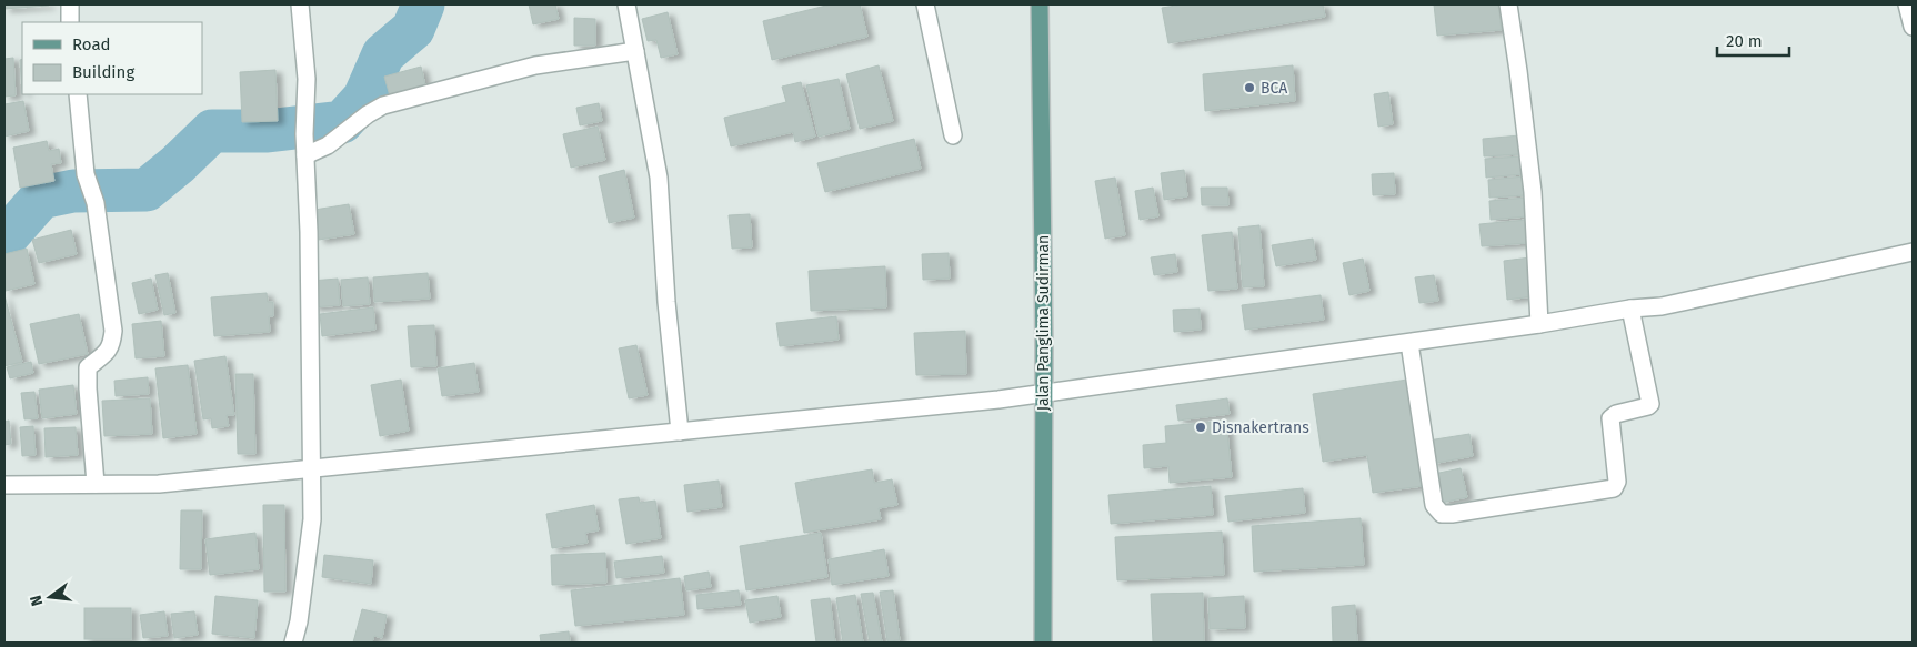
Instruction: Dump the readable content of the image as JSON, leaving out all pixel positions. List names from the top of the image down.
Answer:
{
  "streets": {
    "main road": ["Jalan Panglima Sudirman"]
  },
  "places": ["BCA", "Disnakertrans"],
  "legend": ["Road", "Building"],
  "scale_bar": "20 m",
  "north": "left"
}
